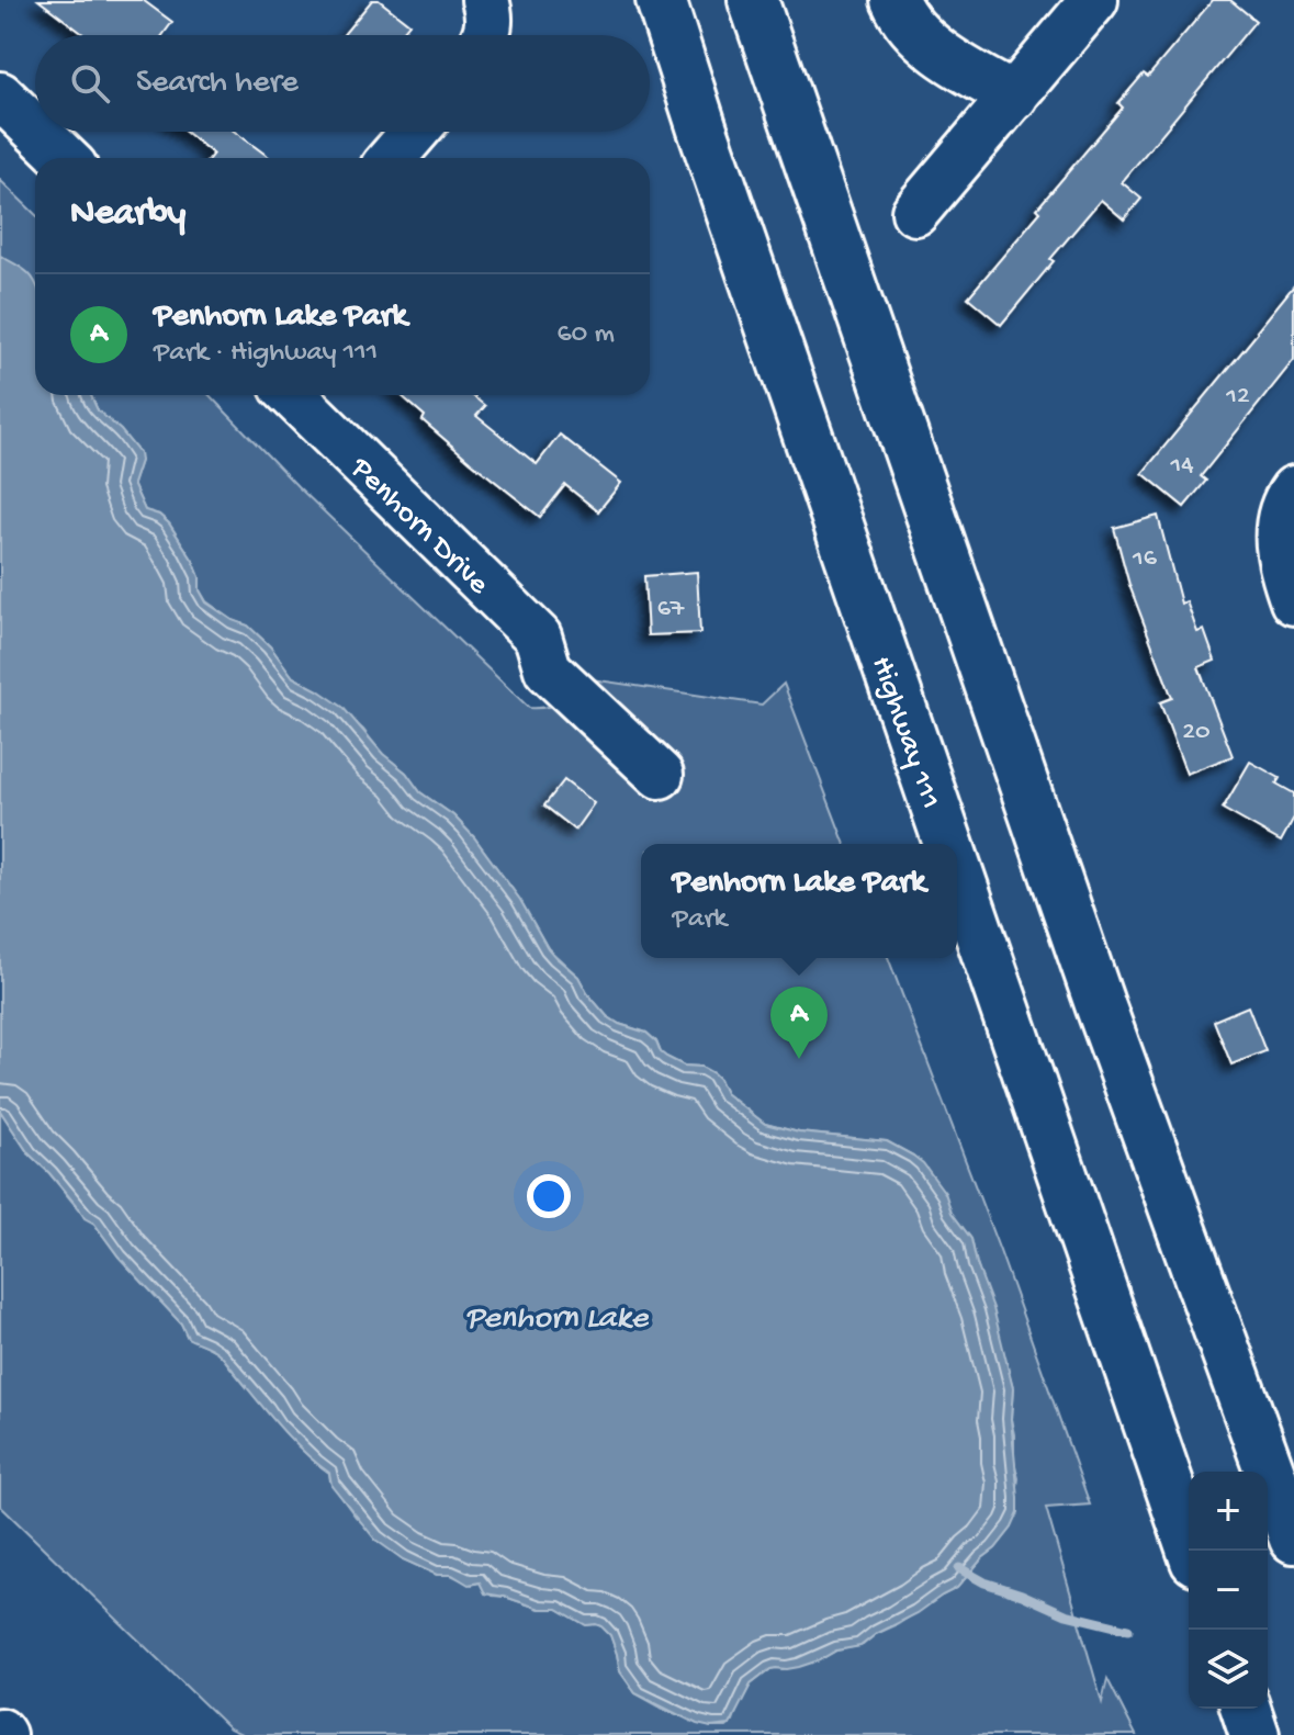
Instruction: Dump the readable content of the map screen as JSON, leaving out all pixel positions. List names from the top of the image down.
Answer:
{
  "streets": {
    "highway": ["Highway 111"],
    "street": ["Penhorn Drive"]
  },
  "water": ["Penhorn Lake"],
  "house_numbers": [
    "12",
    "14",
    "16",
    "67",
    "20"
  ],
  "page": {
    "search": "Search here",
    "heading": "Nearby",
    "list": [
      {
        "mark": "A",
        "name": "Penhorn Lake Park",
        "note": "Park · Highway 111",
        "value": "60 m"
      }
    ],
    "popup": ["Penhorn Lake Park", "Park"],
    "pins": "A",
    "map_buttons": ["+", "−"]
  }
}
